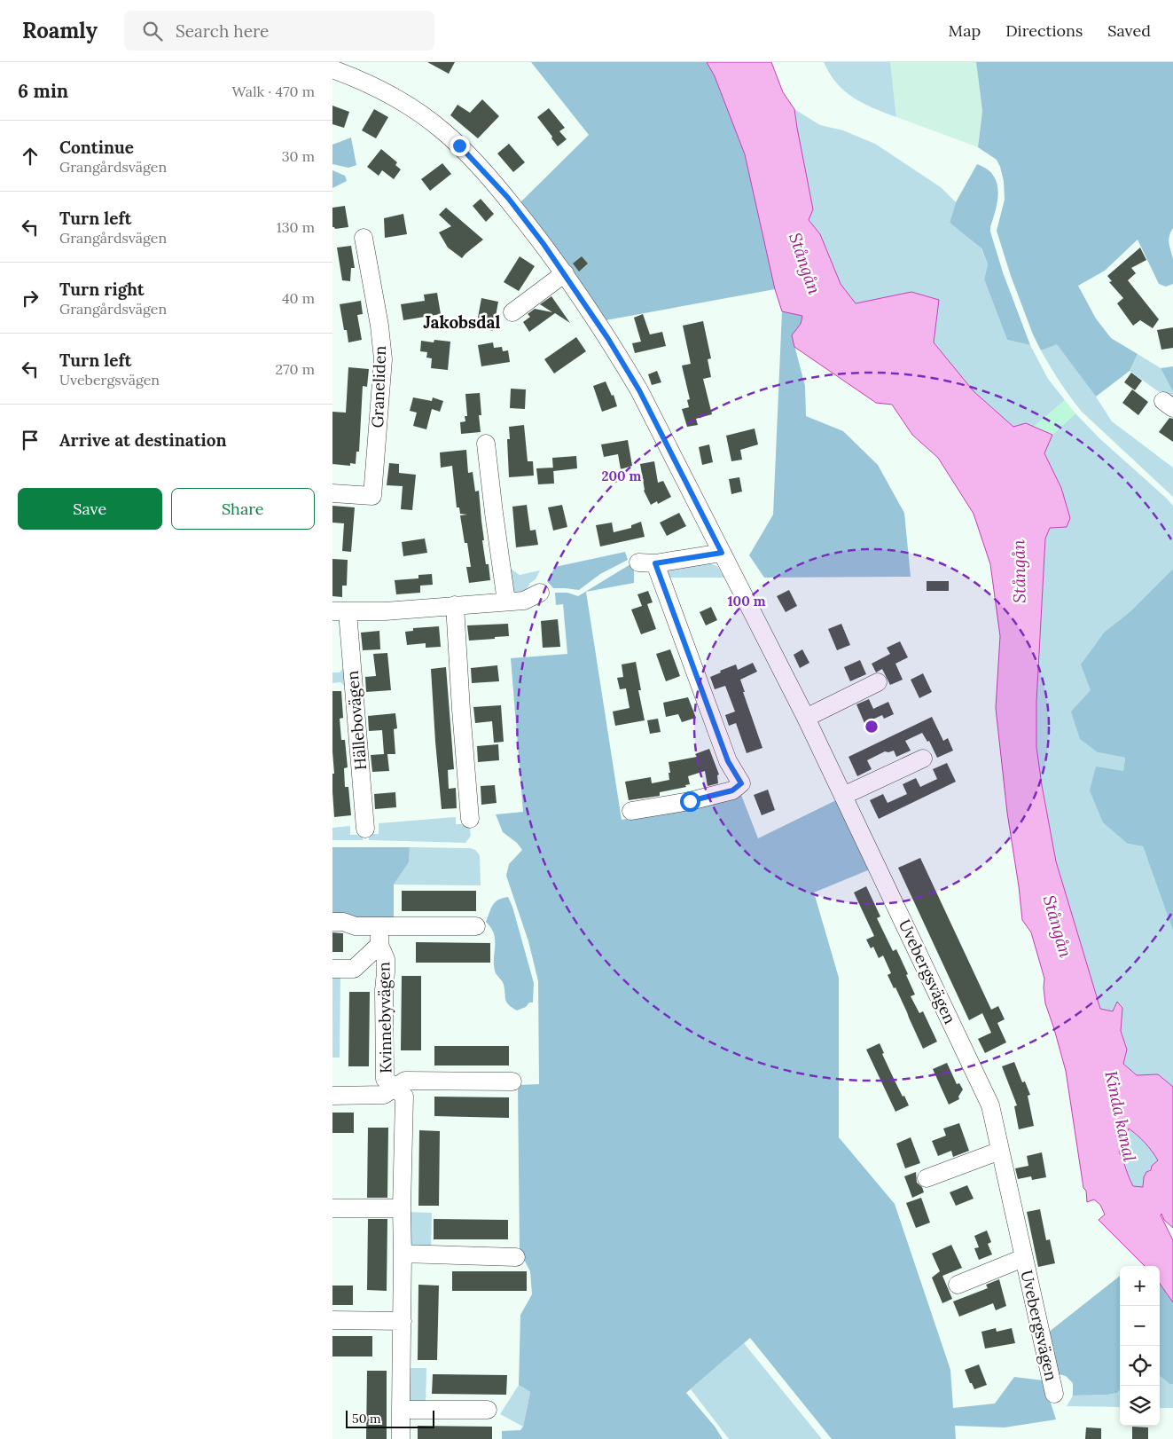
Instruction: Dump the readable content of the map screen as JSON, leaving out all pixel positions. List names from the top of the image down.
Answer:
{
  "streets": {
    "street": [
      "Graneliden",
      "Hällebovägen",
      "Uvebergsvägen",
      "Kvinnebyvägen"
    ]
  },
  "districts": ["Jakobsdal"],
  "water": ["Stångån", "Kinda kanal"],
  "scale_bar": "50 m",
  "page": {
    "header": "Roamly",
    "search": "Search here",
    "nav": ["Map", "Directions", "Saved"],
    "heading": ["6 min", "Walk · 470 m"],
    "list": [
      ["Continue", "Grangårdsvägen", "30 m"],
      ["Turn left", "Grangårdsvägen", "130 m"],
      ["Turn right", "Grangårdsvägen", "40 m"],
      ["Turn left", "Uvebergsvägen", "270 m"],
      "Arrive at destination"
    ],
    "buttons": ["Save", "Share"],
    "map_buttons": ["+", "−"],
    "scale": "50 m"
  },
  "rings": ["200 m", "100 m"]
}
